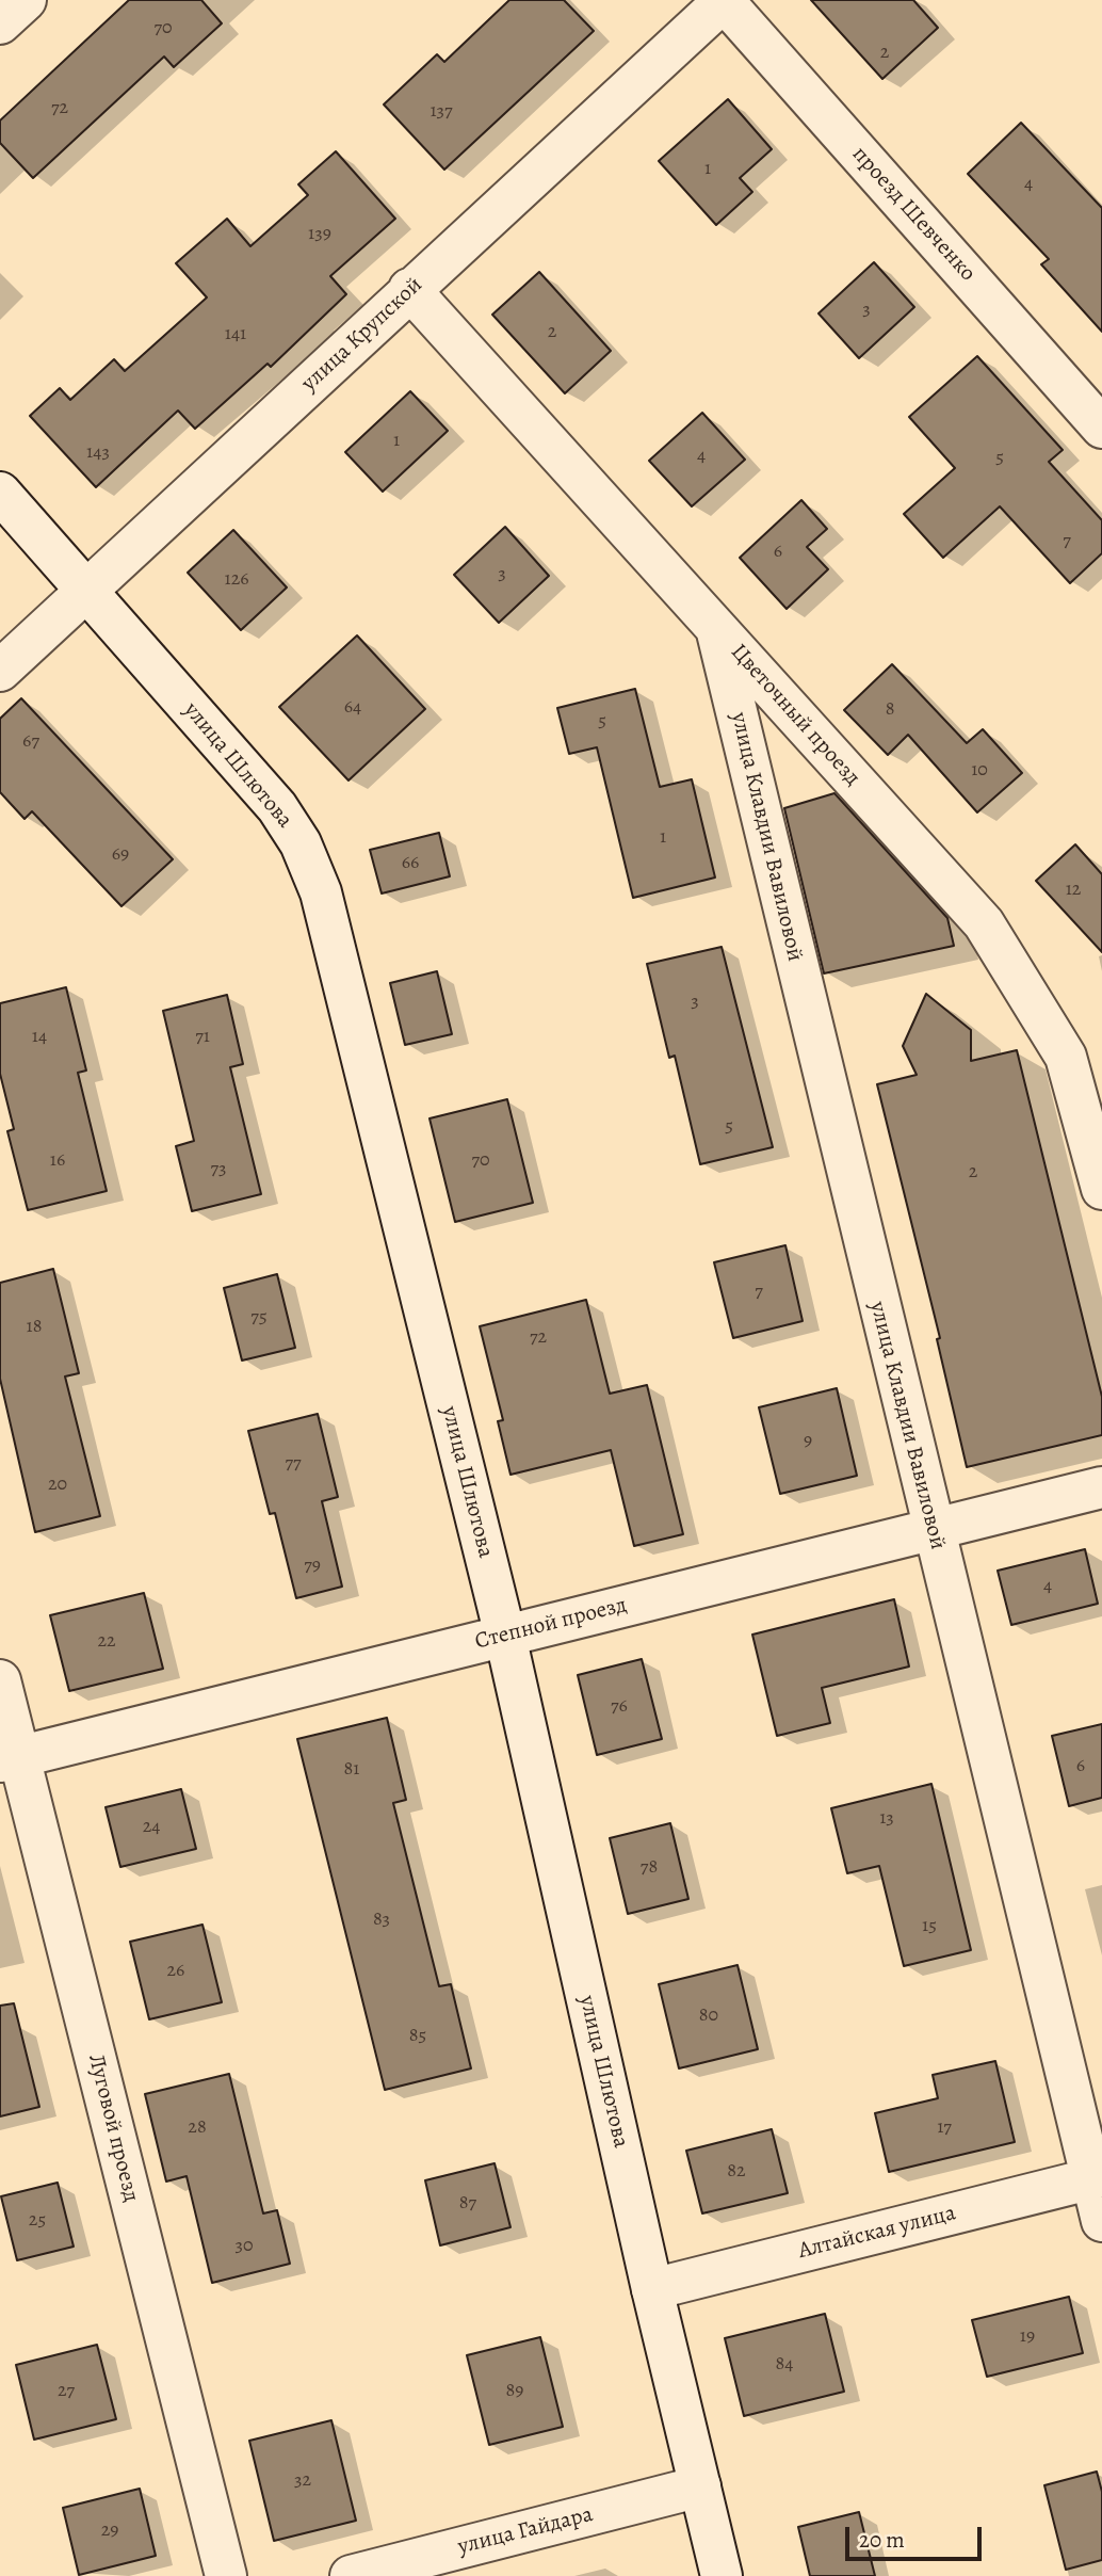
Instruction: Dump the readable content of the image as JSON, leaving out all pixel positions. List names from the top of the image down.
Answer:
{
  "streets": {
    "street": [
      "проезд Шевченко",
      "улица Крупской",
      "Цветочный проезд",
      "улица Шлютова",
      "улица Клавдии Вавиловой",
      "Степной проезд",
      "Луговой проезд",
      "Алтайская улица",
      "улица Гайдара"
    ]
  },
  "crossings": [
    ["проезд Шевченко", "улица Крупской"],
    ["улица Крупской", "Цветочный проезд"],
    ["улица Крупской", "улица Шлютова"],
    ["Цветочный проезд", "улица Клавдии Вавиловой"],
    ["улица Шлютова", "Степной проезд"],
    ["улица Шлютова", "Алтайская улица"],
    ["улица Шлютова", "улица Гайдара"],
    ["улица Клавдии Вавиловой", "Степной проезд"],
    ["улица Клавдии Вавиловой", "Алтайская улица"],
    ["Степной проезд", "Луговой проезд"]
  ],
  "house_numbers": [
    "70",
    "2",
    "72",
    "137",
    "1",
    "4",
    "139",
    "3",
    "2",
    "141",
    "1",
    "143",
    "4",
    "5",
    "7",
    "6",
    "3",
    "126",
    "64",
    "8",
    "5",
    "67",
    "10",
    "1",
    "69",
    "66",
    "12",
    "3",
    "14",
    "71",
    "5",
    "16",
    "70",
    "73",
    "2",
    "7",
    "75",
    "18",
    "72",
    "9",
    "77",
    "20",
    "79",
    "4",
    "22",
    "76",
    "6",
    "81",
    "13",
    "24",
    "78",
    "83",
    "15",
    "26",
    "80",
    "85",
    "28",
    "17",
    "82",
    "87",
    "25",
    "30",
    "19",
    "84",
    "27",
    "89",
    "32",
    "29"
  ],
  "scale_bar": "20 m"
}
